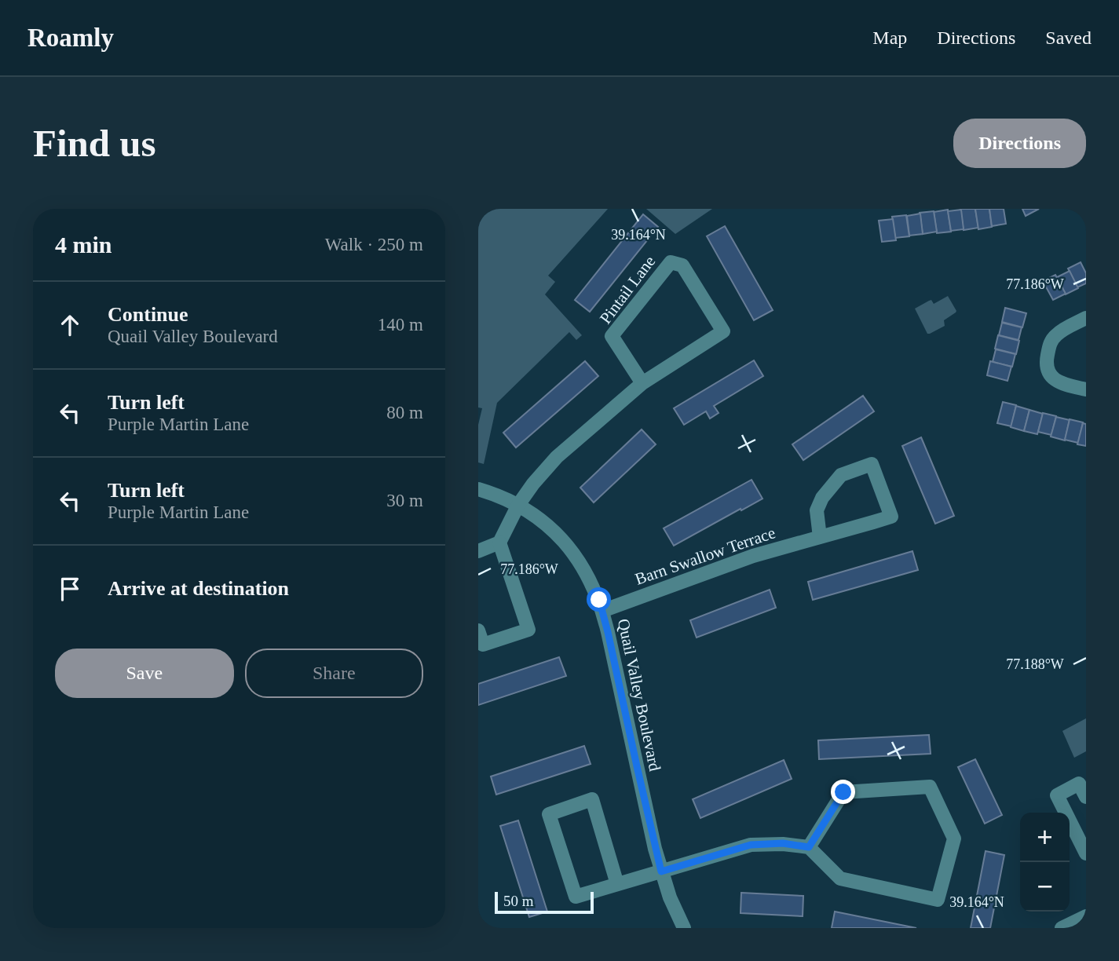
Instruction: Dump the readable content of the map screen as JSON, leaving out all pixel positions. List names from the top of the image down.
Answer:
{
  "streets": {
    "street": ["Pintail Lane", "Barn Swallow Terrace", "Quail Valley Boulevard"]
  },
  "crossings": [
    ["Pintail Lane", "Quail Valley Boulevard"],
    ["Barn Swallow Terrace", "Quail Valley Boulevard"]
  ],
  "scale_bar": "50 m",
  "page": {
    "header": "Roamly",
    "nav": ["Map", "Directions", "Saved"],
    "buttons": [
      "Directions",
      ["Save", "Share"]
    ],
    "title": "Find us",
    "heading": ["4 min", "Walk · 250 m"],
    "list": [
      ["Continue", "Quail Valley Boulevard", "140 m"],
      ["Turn left", "Purple Martin Lane", "80 m"],
      ["Turn left", "Purple Martin Lane", "30 m"],
      "Arrive at destination"
    ],
    "map_buttons": ["+", "−"],
    "scale": "50 m"
  },
  "coordinates": ["39.164°N", "77.186°W", "77.188°W"]
}
